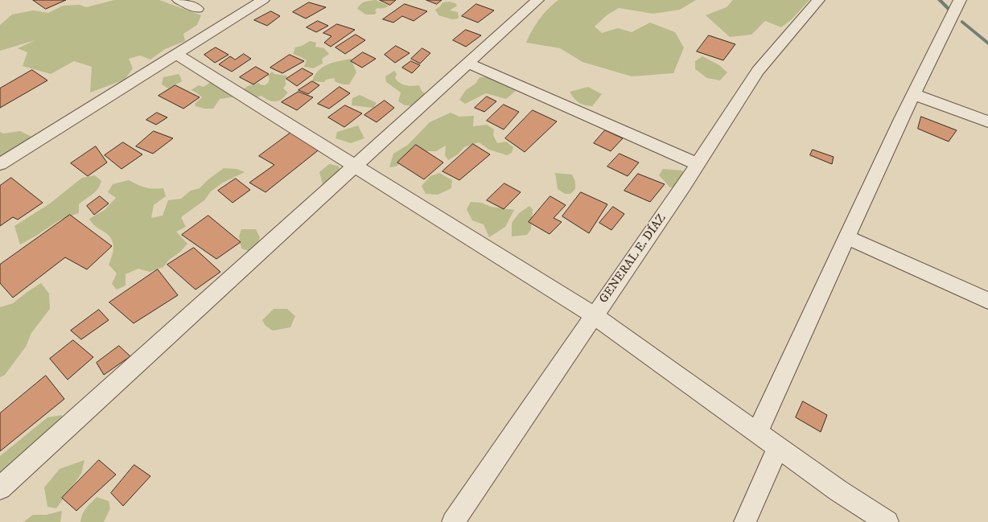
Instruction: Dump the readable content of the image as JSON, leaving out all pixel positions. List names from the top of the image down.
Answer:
{
  "streets": {
    "street": ["GENERAL E. DÍAZ"]
  }
}
